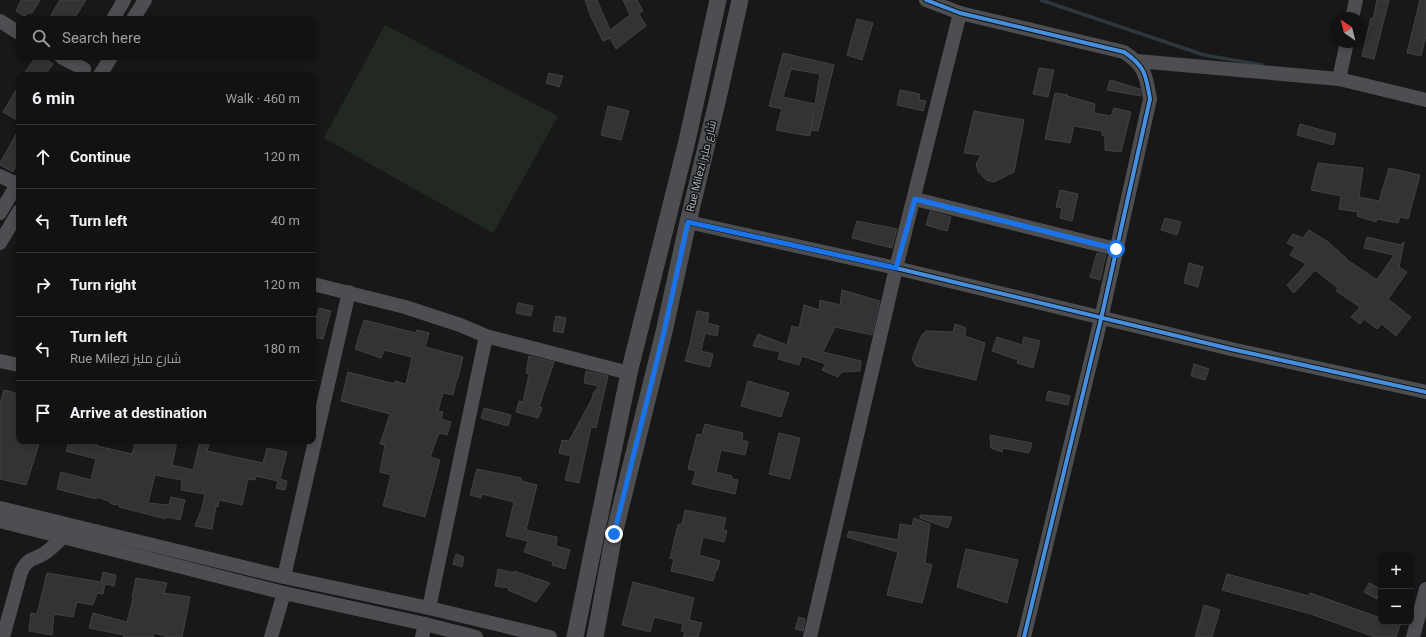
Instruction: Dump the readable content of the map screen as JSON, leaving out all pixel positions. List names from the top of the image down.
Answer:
{
  "streets": {
    "street": ["Rue Milezi شارع مليز"]
  },
  "north": "top left",
  "page": {
    "search": "Search here",
    "heading": ["6 min", "Walk · 460 m"],
    "list": [
      ["Continue", "120 m"],
      ["Turn left", "40 m"],
      ["Turn right", "120 m"],
      ["Turn left", "Rue Milezi شارع مليز", "180 m"],
      "Arrive at destination"
    ],
    "map_buttons": ["+", "−"]
  }
}
